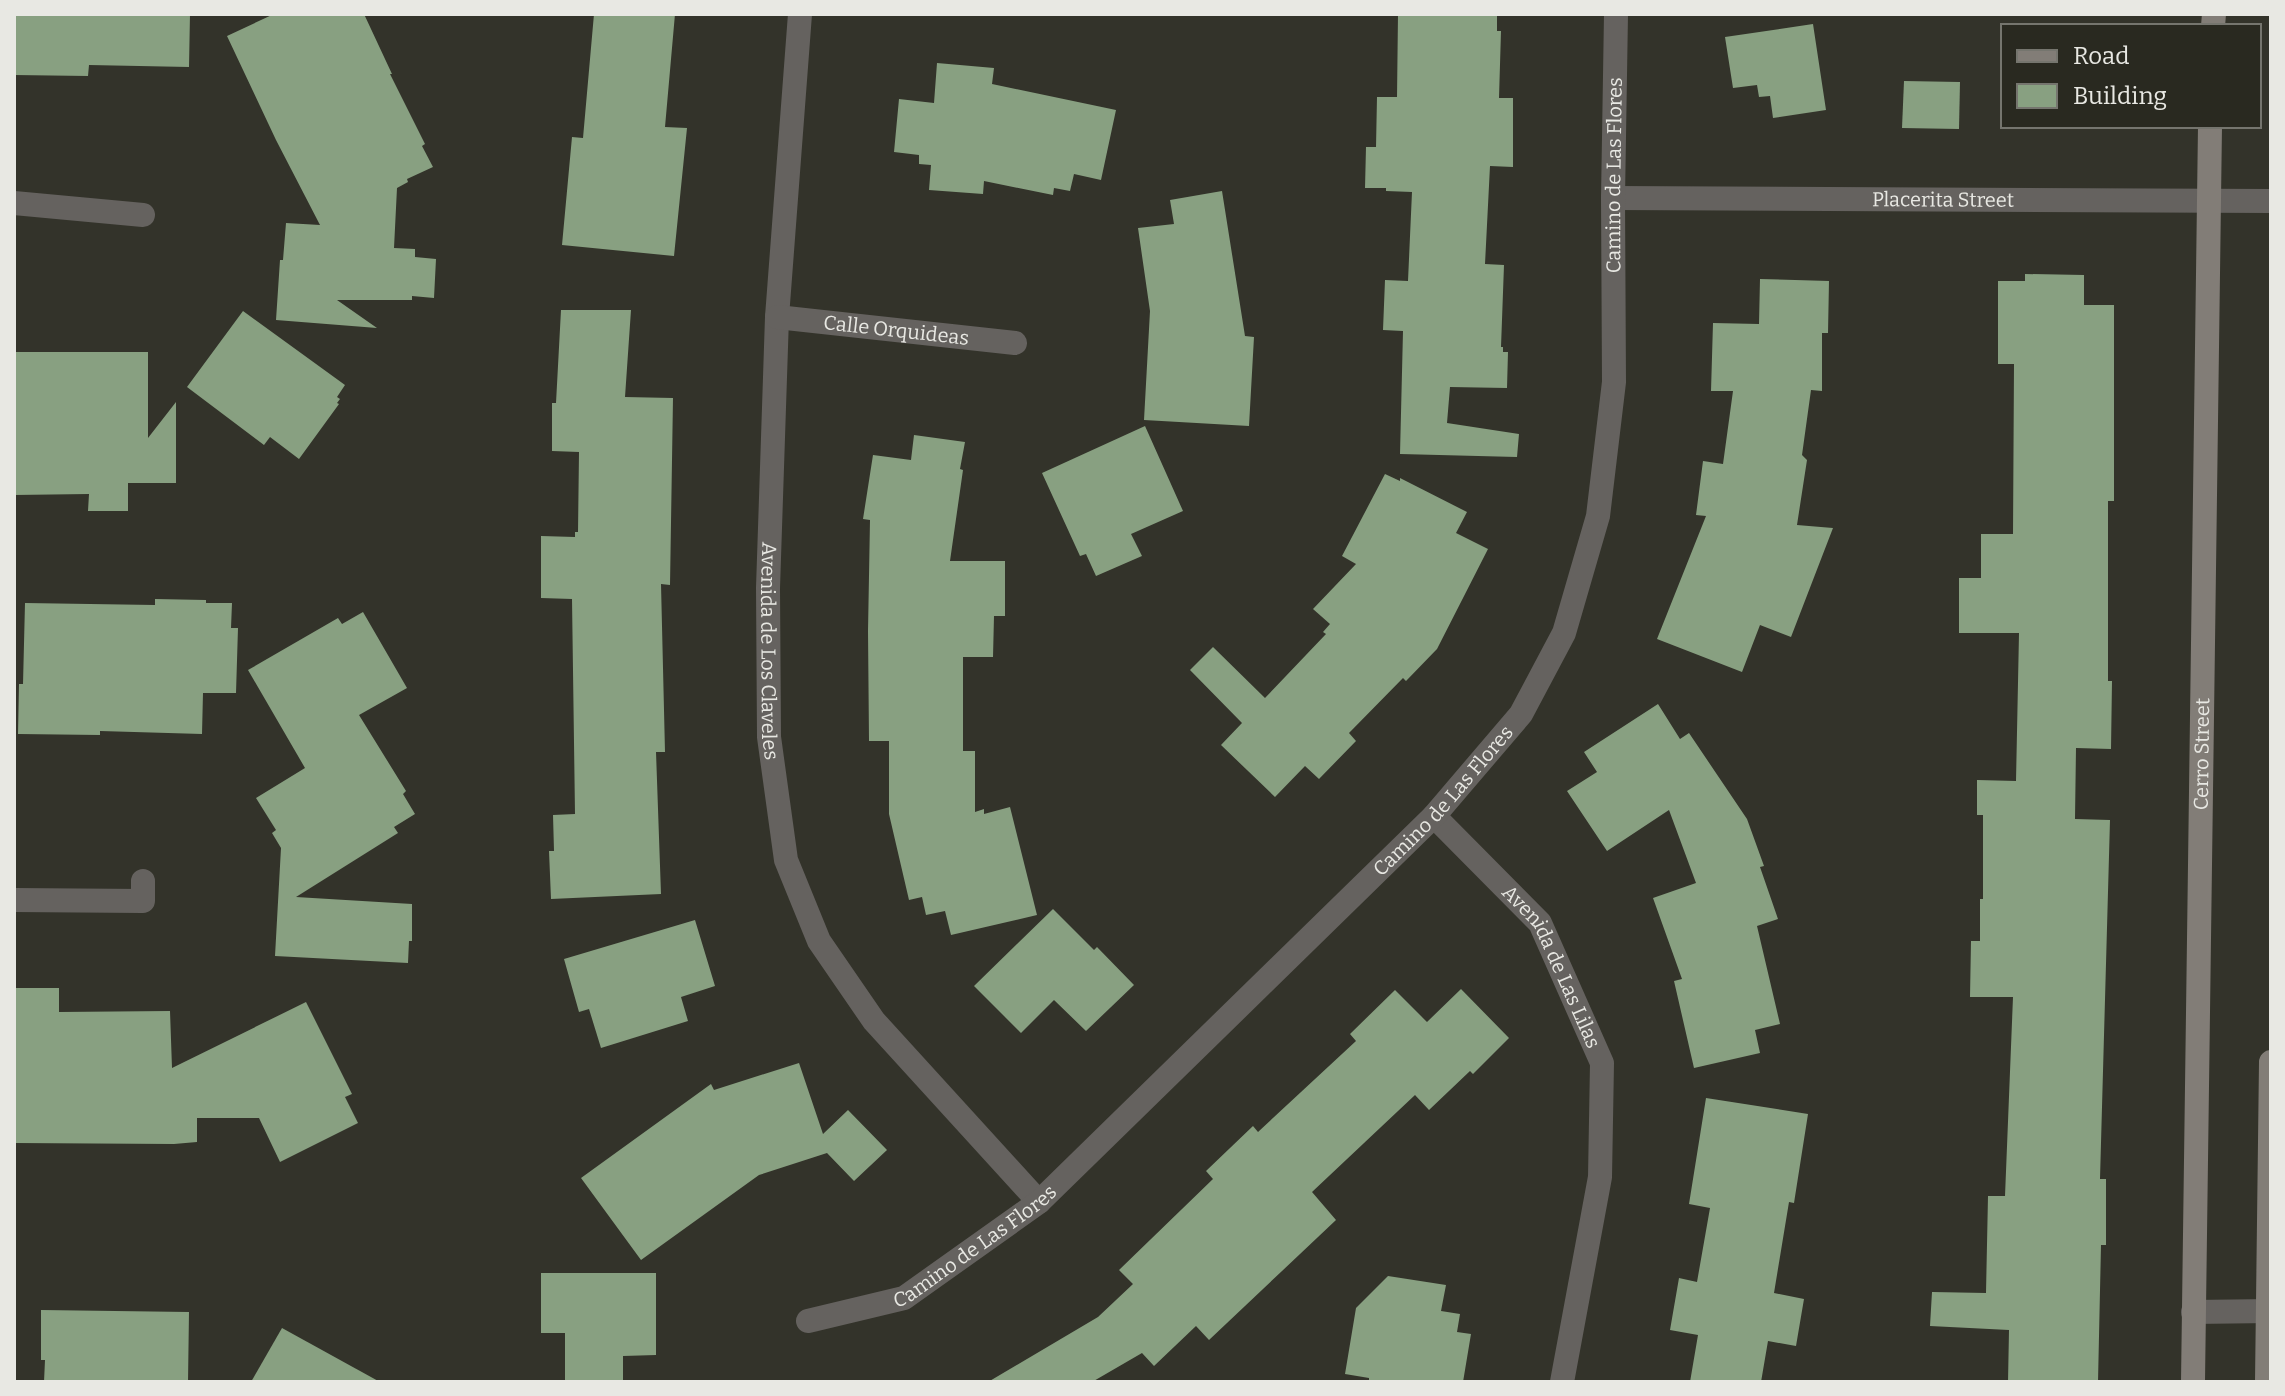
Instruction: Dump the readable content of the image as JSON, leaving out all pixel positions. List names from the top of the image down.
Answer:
{
  "streets": {
    "street": [
      "Camino de Las Flores",
      "Placerita Street",
      "Calle Orquideas",
      "Avenida de Los Claveles",
      "Cerro Street",
      "Avenida de Las Lilas"
    ]
  },
  "crossings": [
    ["Camino de Las Flores", "Placerita Street"],
    ["Camino de Las Flores", "Avenida de Los Claveles"],
    ["Camino de Las Flores", "Avenida de Las Lilas"],
    ["Placerita Street", "Cerro Street"],
    ["Calle Orquideas", "Avenida de Los Claveles"]
  ],
  "legend": ["Road", "Building"]
}
